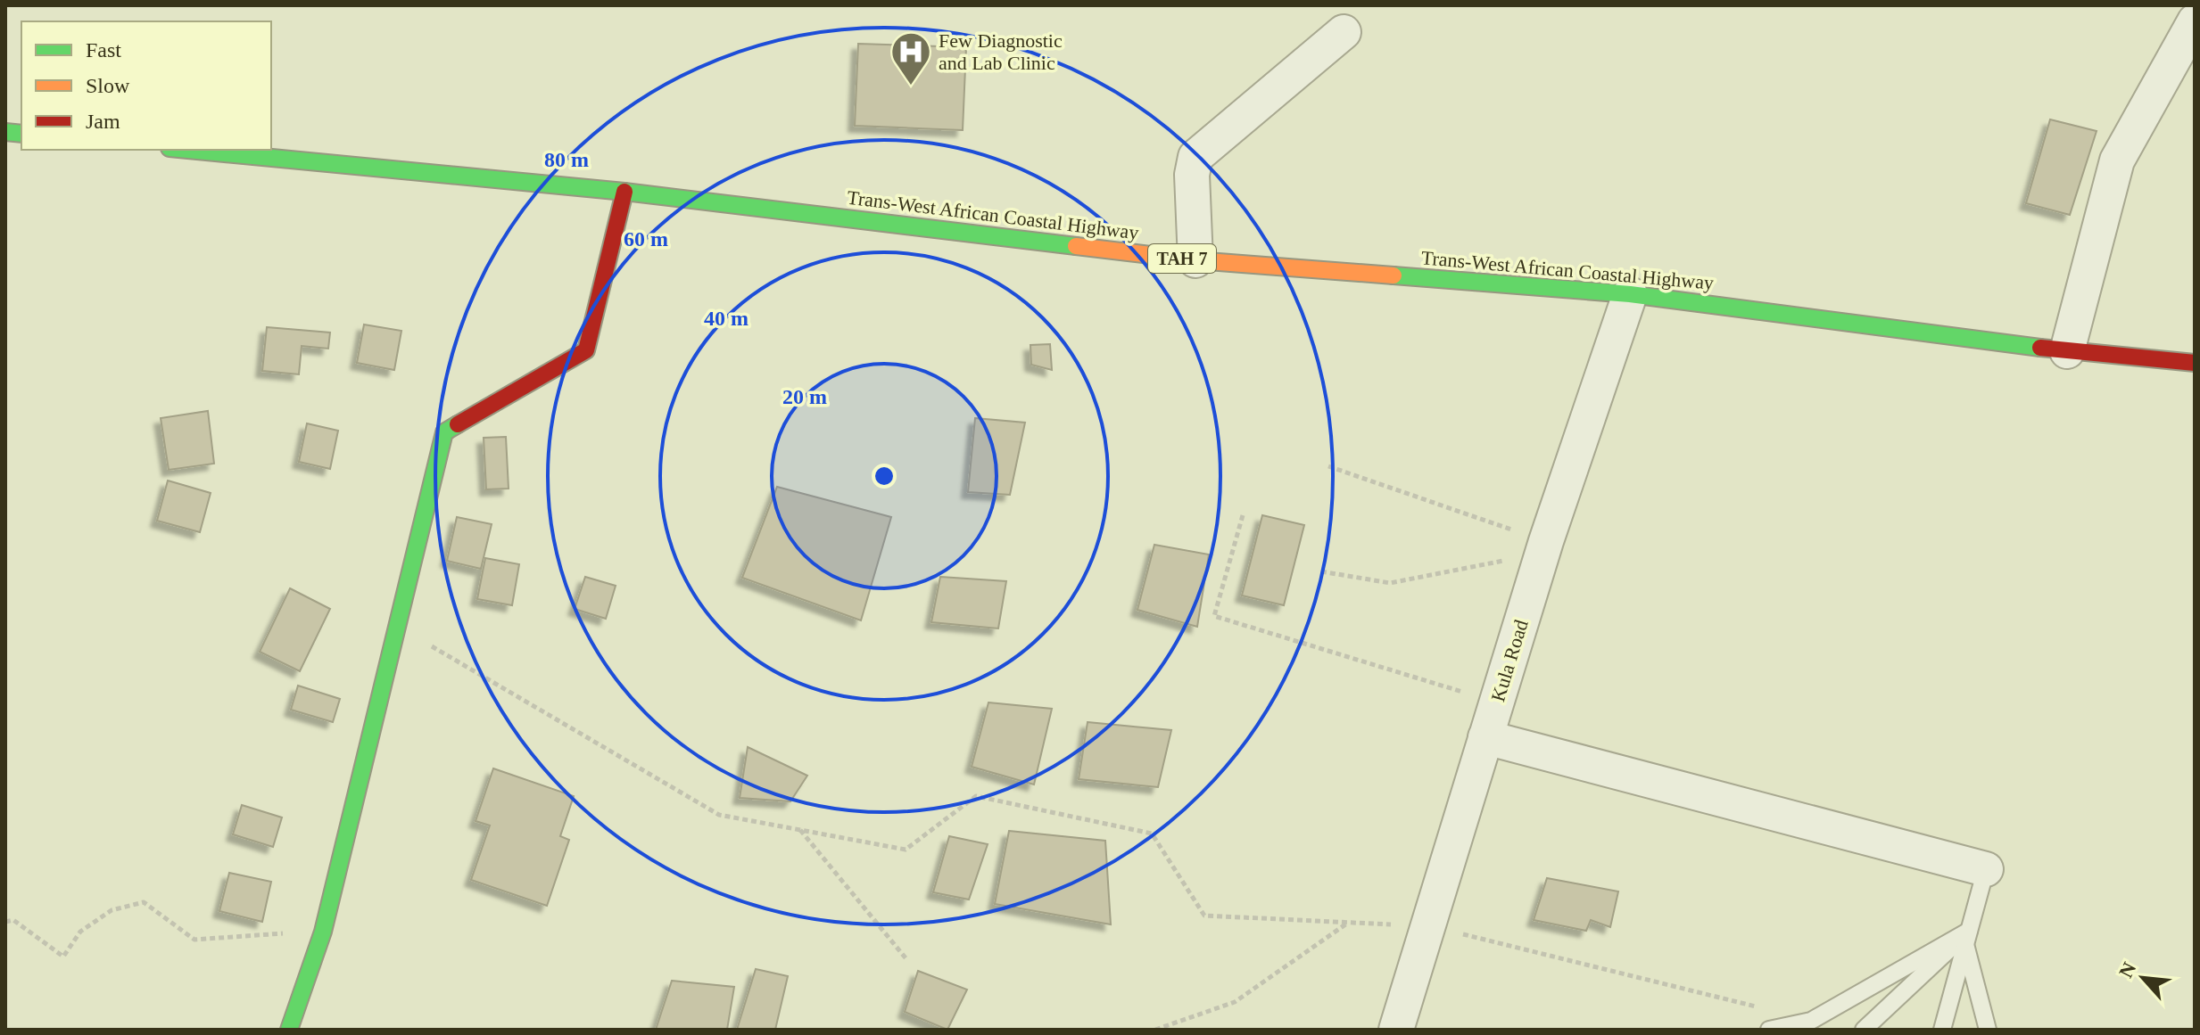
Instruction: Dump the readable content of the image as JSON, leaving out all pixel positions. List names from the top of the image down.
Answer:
{
  "streets": {
    "main road": ["Trans-West African Coastal Highway", "TAH 7"],
    "street": ["Kula Road"]
  },
  "crossings": [
    ["Trans-West African Coastal Highway", "Kula Road"]
  ],
  "places": {
    "hospital": ["Few Diagnostic and Lab Clinic"]
  },
  "legend": ["Fast", "Slow", "Jam"],
  "north": "top left",
  "rings": [
    "80 m",
    "60 m",
    "40 m",
    "20 m"
  ]
}
